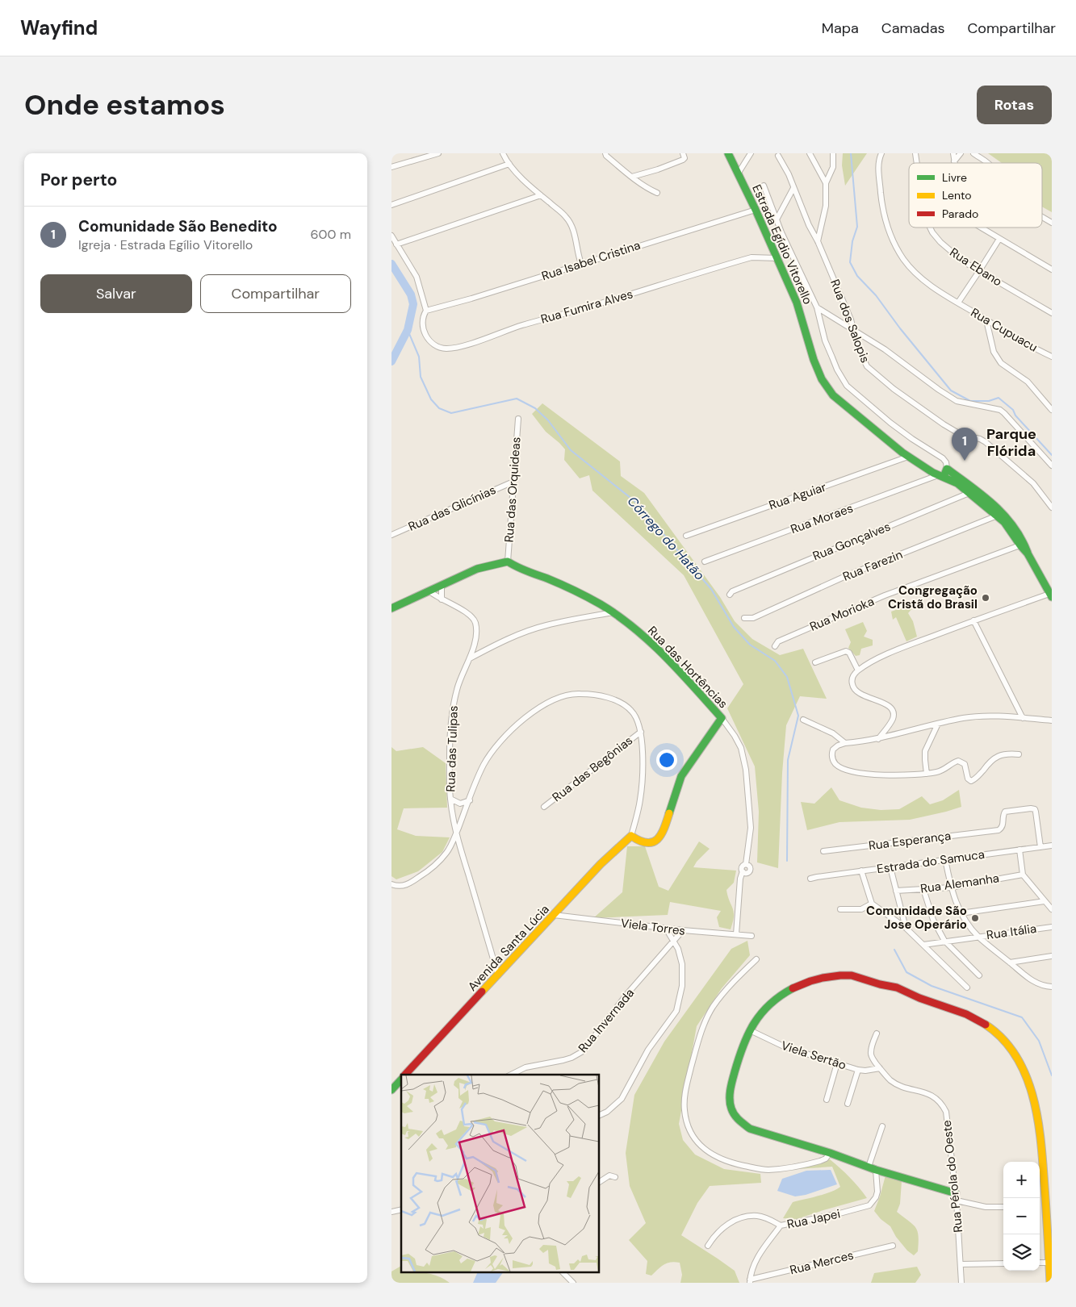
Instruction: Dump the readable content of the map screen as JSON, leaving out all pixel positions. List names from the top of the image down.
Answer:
{
  "streets": {
    "street": [
      "Estrada Egídio Vitorello",
      "Rua Isabel Cristina",
      "Rua Ebano",
      "Rua Fumira Alves",
      "Rua dos Salopis",
      "Rua Cupuacu",
      "Rua das Orquideas",
      "Rua Aguiar",
      "Rua das Glicínias",
      "Rua Moraes",
      "Rua Gonçalves",
      "Rua Farezin",
      "Rua Morioka",
      "Rua das Hortências",
      "Rua das Tulipas",
      "Rua das Begônias",
      "Rua Esperança",
      "Estrada do Samuca",
      "Rua Alemanha",
      "Viela Torres",
      "Rua Itália",
      "Avenida Santa Lúcia",
      "Rua Invernada",
      "Viela Sertão",
      "Rua Pérola do Oeste",
      "Rua Japei",
      "Rua Merces"
    ]
  },
  "crossings": [
    ["Estrada Egídio Vitorello", "Rua Isabel Cristina"],
    ["Estrada Egídio Vitorello", "Rua Fumira Alves"],
    ["Estrada Egídio Vitorello", "Rua Aguiar"],
    ["Estrada Egídio Vitorello", "Rua Moraes"],
    ["Estrada Egídio Vitorello", "Rua Gonçalves"],
    ["Rua Isabel Cristina", "Rua Fumira Alves"],
    ["Rua das Orquideas", "Rua das Glicínias"],
    ["Rua das Orquideas", "Rua das Hortências"],
    ["Rua das Hortências", "Viela Torres"],
    ["Rua das Tulipas", "Avenida Santa Lúcia"],
    ["Rua Esperança", "Estrada do Samuca"],
    ["Viela Torres", "Avenida Santa Lúcia"],
    ["Viela Torres", "Rua Invernada"],
    ["Viela Sertão", "Rua Pérola do Oeste"]
  ],
  "districts": ["Parque Flórida"],
  "water": ["Córrego do Hatão"],
  "places": ["Congregação Cristã do Brasil", "Comunidade São Jose Operário"],
  "legend": ["Livre", "Lento", "Parado"],
  "page": {
    "header": "Wayfind",
    "nav": ["Mapa", "Camadas", "Compartilhar"],
    "buttons": [
      "Rotas",
      ["Salvar", "Compartilhar"]
    ],
    "title": "Onde estamos",
    "heading": "Por perto",
    "list": [
      {
        "mark": "1",
        "name": "Comunidade São Benedito",
        "note": "Igreja · Estrada Egílio Vitorello",
        "value": "600 m"
      }
    ],
    "pins": "1",
    "map_buttons": ["+", "−"]
  }
}
